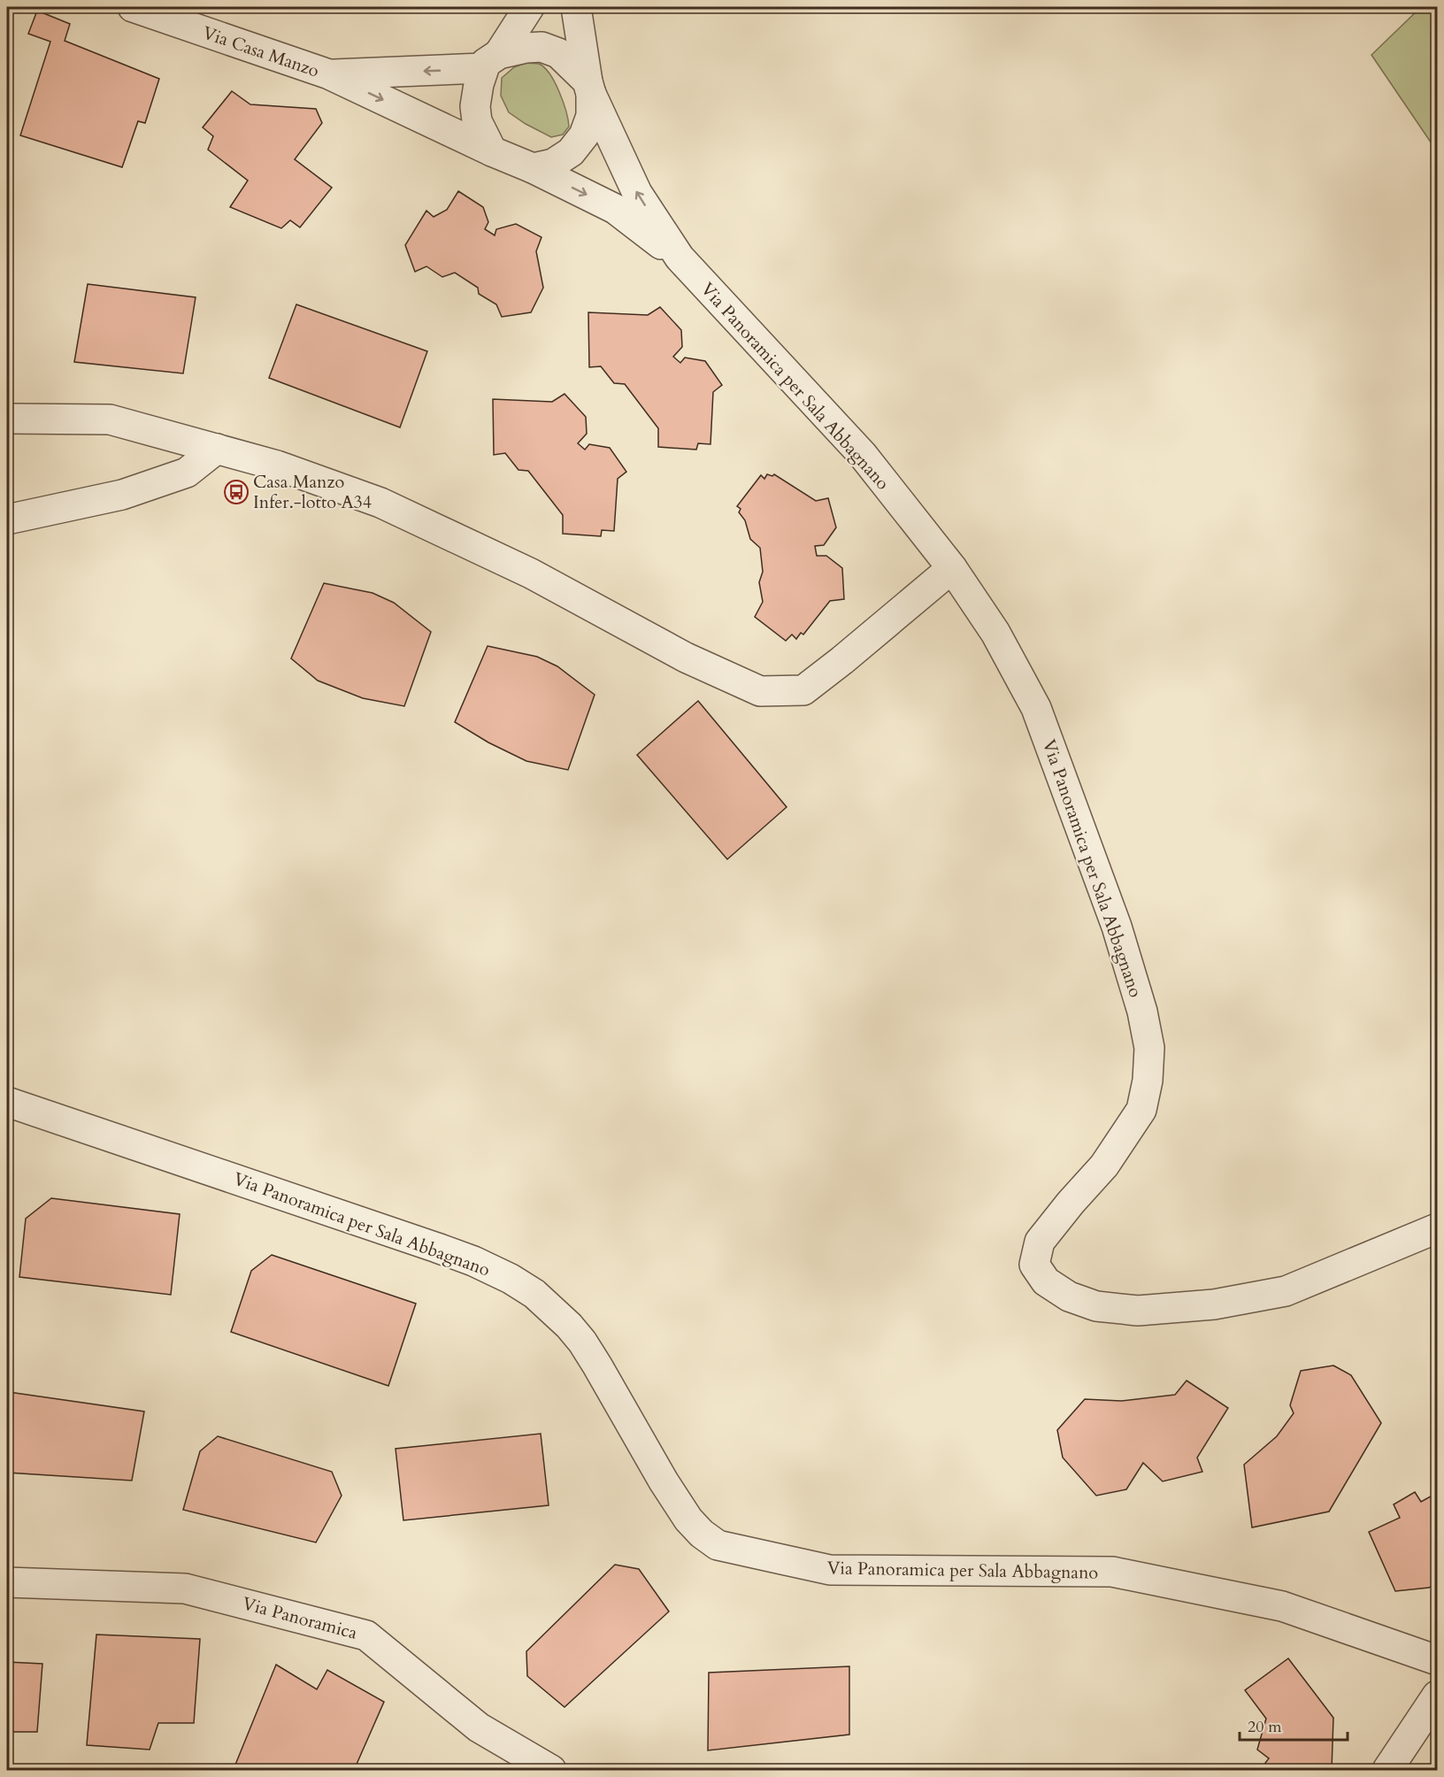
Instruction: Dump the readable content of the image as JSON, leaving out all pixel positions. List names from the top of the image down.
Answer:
{
  "streets": {
    "street": ["Via Casa Manzo", "Via Panoramica per Sala Abbagnano", "Via Panoramica"]
  },
  "crossings": [
    ["Via Casa Manzo", "Via Panoramica per Sala Abbagnano"]
  ],
  "places": {
    "bus stop": ["Casa Manzo Infer.-lotto A34"]
  },
  "scale_bar": "20 m"
}
